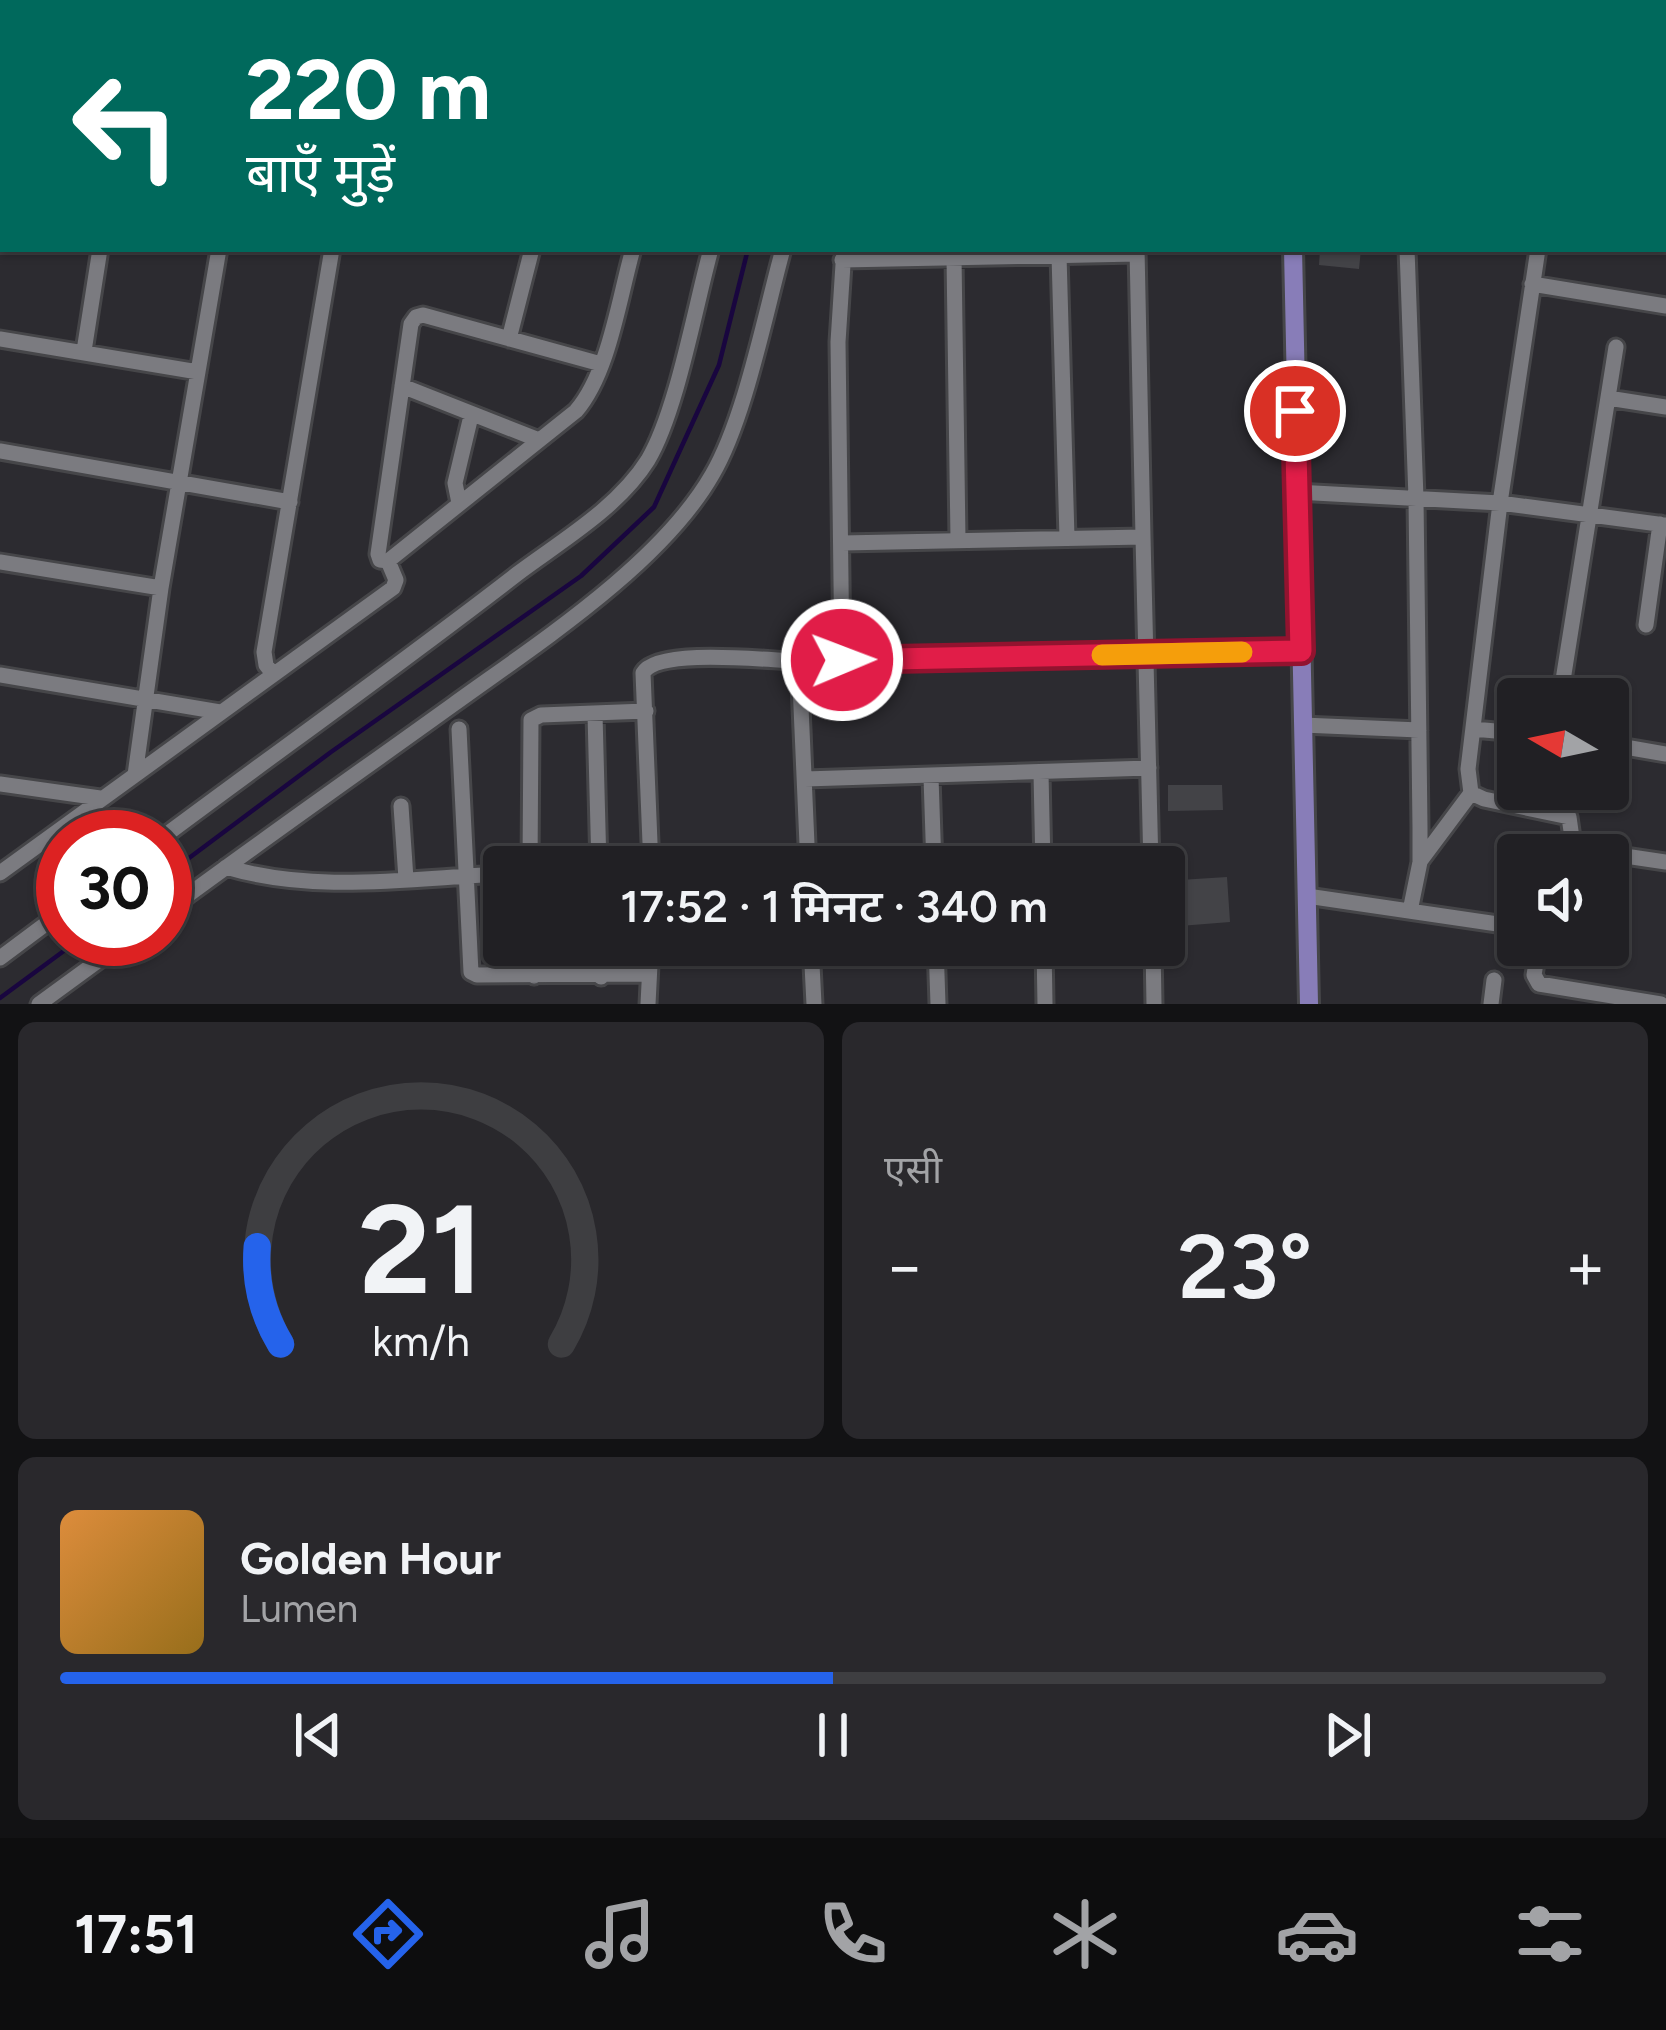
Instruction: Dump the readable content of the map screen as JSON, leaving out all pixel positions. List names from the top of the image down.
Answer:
{
  "north": "left",
  "page": {
    "turn": ["220 m", "बाएँ मुड़ें"],
    "limit": "30",
    "trip": "17:52 · 1 मिनट · 340 m",
    "tile": "एसी",
    "heat": ["−", "23°", "+"],
    "song": ["Golden Hour", "Lumen"],
    "tabs": "17:51",
    "gauge": ["21", "km/h"]
  }
}
